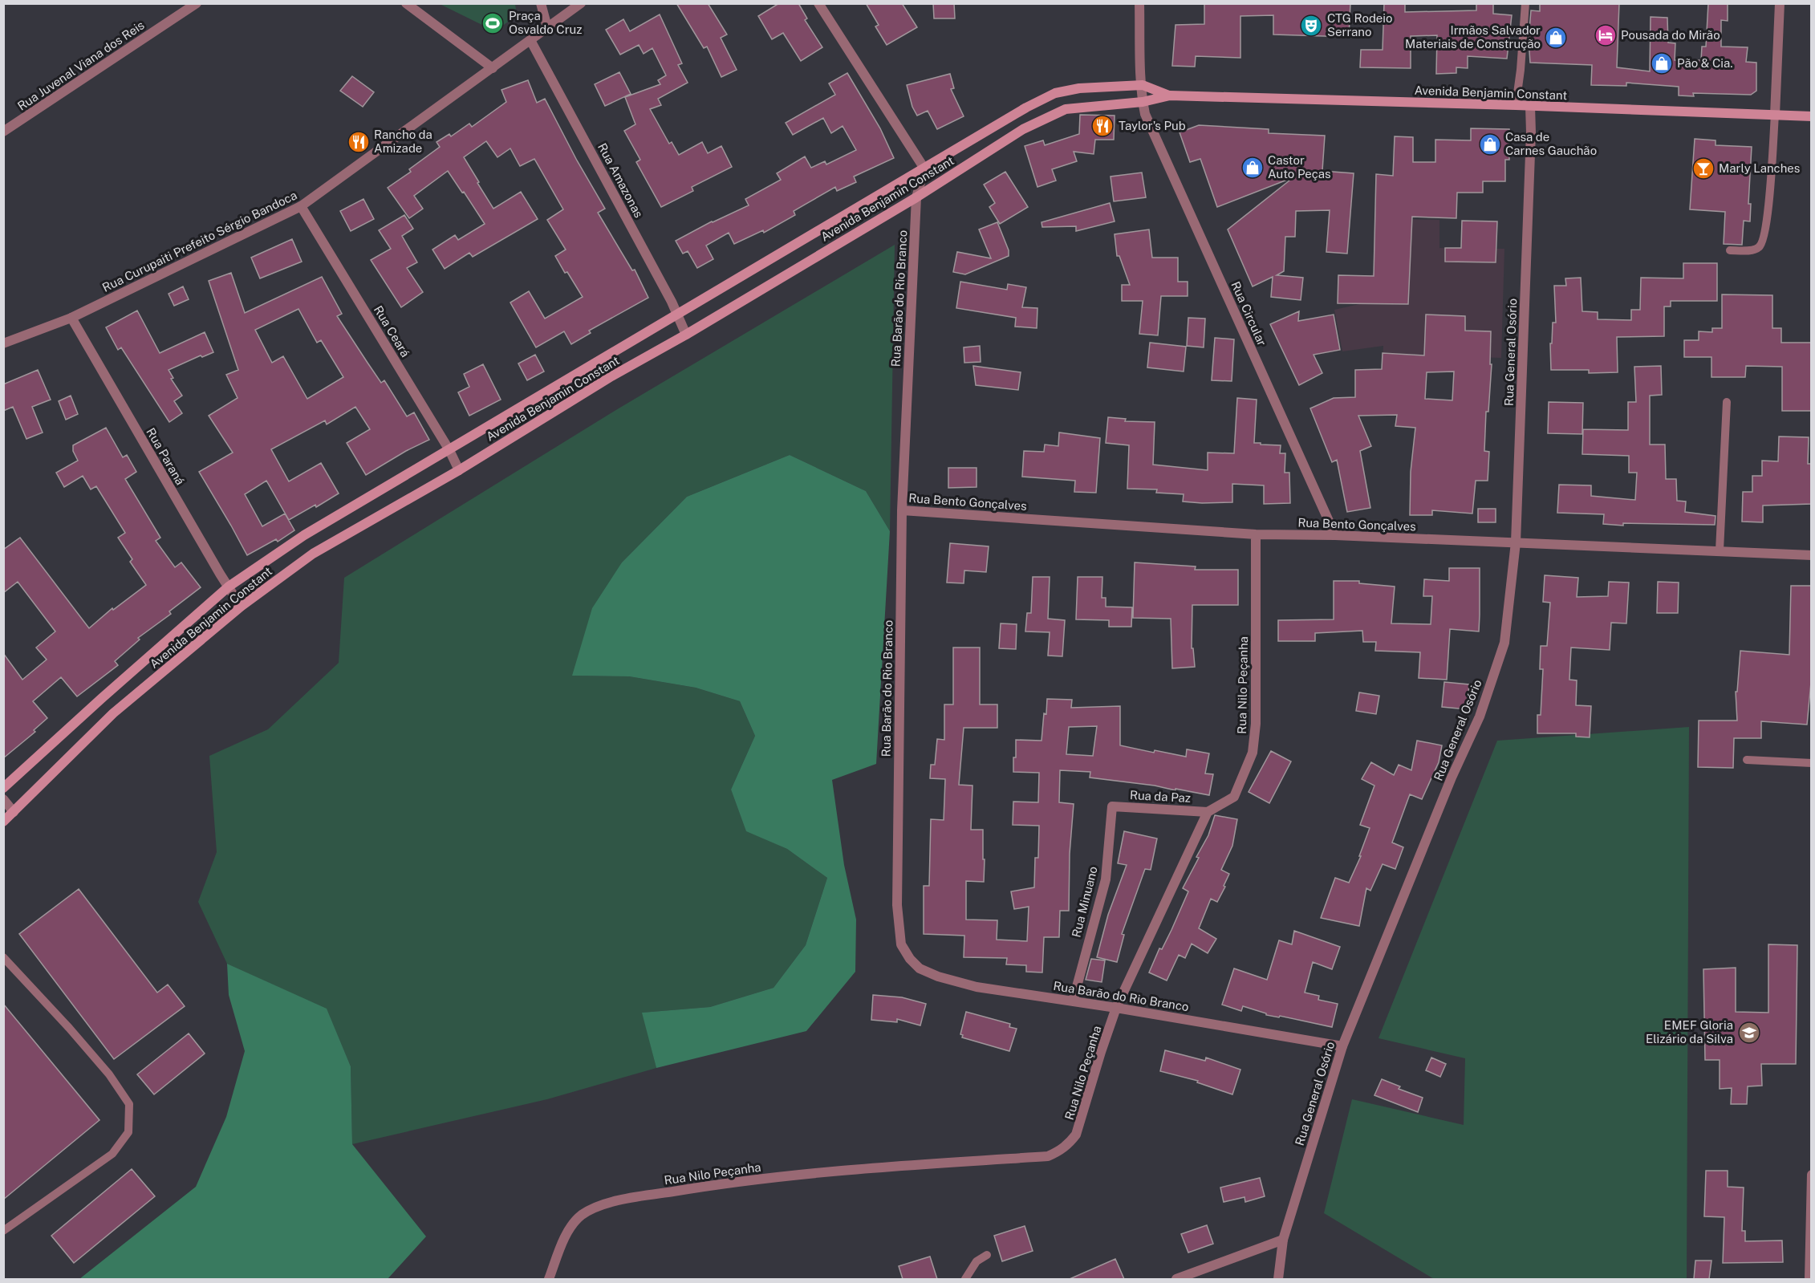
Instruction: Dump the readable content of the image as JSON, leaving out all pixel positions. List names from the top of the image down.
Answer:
{
  "streets": {
    "main road": ["Avenida Benjamin Constant"],
    "street": [
      "Rua Juvenal Viana dos Reis",
      "Rua Amazonas",
      "Rua Curupaiti Prefeito Sérgio Bandoca",
      "Rua Barão do Rio Branco",
      "Rua Circular",
      "Rua Ceará",
      "Rua General Osório",
      "Rua Paraná",
      "Rua Bento Gonçalves",
      "Rua Nilo Peçanha",
      "Rua da Paz",
      "Rua Minuano"
    ]
  },
  "crossings": [
    ["Avenida Benjamin Constant", "Rua Amazonas"],
    ["Avenida Benjamin Constant", "Rua Barão do Rio Branco"],
    ["Avenida Benjamin Constant", "Rua Circular"],
    ["Avenida Benjamin Constant", "Rua Ceará"],
    ["Avenida Benjamin Constant", "Rua General Osório"],
    ["Avenida Benjamin Constant", "Rua Paraná"],
    ["Rua Amazonas", "Rua Curupaiti Prefeito Sérgio Bandoca"],
    ["Rua Curupaiti Prefeito Sérgio Bandoca", "Rua Ceará"],
    ["Rua Curupaiti Prefeito Sérgio Bandoca", "Rua Paraná"],
    ["Rua Barão do Rio Branco", "Rua General Osório"],
    ["Rua Barão do Rio Branco", "Rua Bento Gonçalves"],
    ["Rua Barão do Rio Branco", "Rua Nilo Peçanha"],
    ["Rua Barão do Rio Branco", "Rua Minuano"],
    ["Rua Circular", "Rua Bento Gonçalves"],
    ["Rua General Osório", "Rua Bento Gonçalves"],
    ["Rua Bento Gonçalves", "Rua Nilo Peçanha"],
    ["Rua Nilo Peçanha", "Rua da Paz"],
    ["Rua da Paz", "Rua Minuano"]
  ],
  "places": {
    "sports": ["Praça Osvaldo Cruz"],
    "theatre": ["CTG Rodeio Serrano"],
    "hotel": ["Pousada do Mirão"],
    "shop": [
      "Irmãos Salvador Materiais de Construção",
      "Pão & Cia.",
      "Casa de Carnes Gauchão",
      "Castor Auto Peças"
    ],
    "restaurant": ["Taylor's Pub", "Rancho da Amizade"],
    "bar": ["Marly Lanches"],
    "school or university": ["EMEF Gloria Elizário da Silva"]
  }
}
